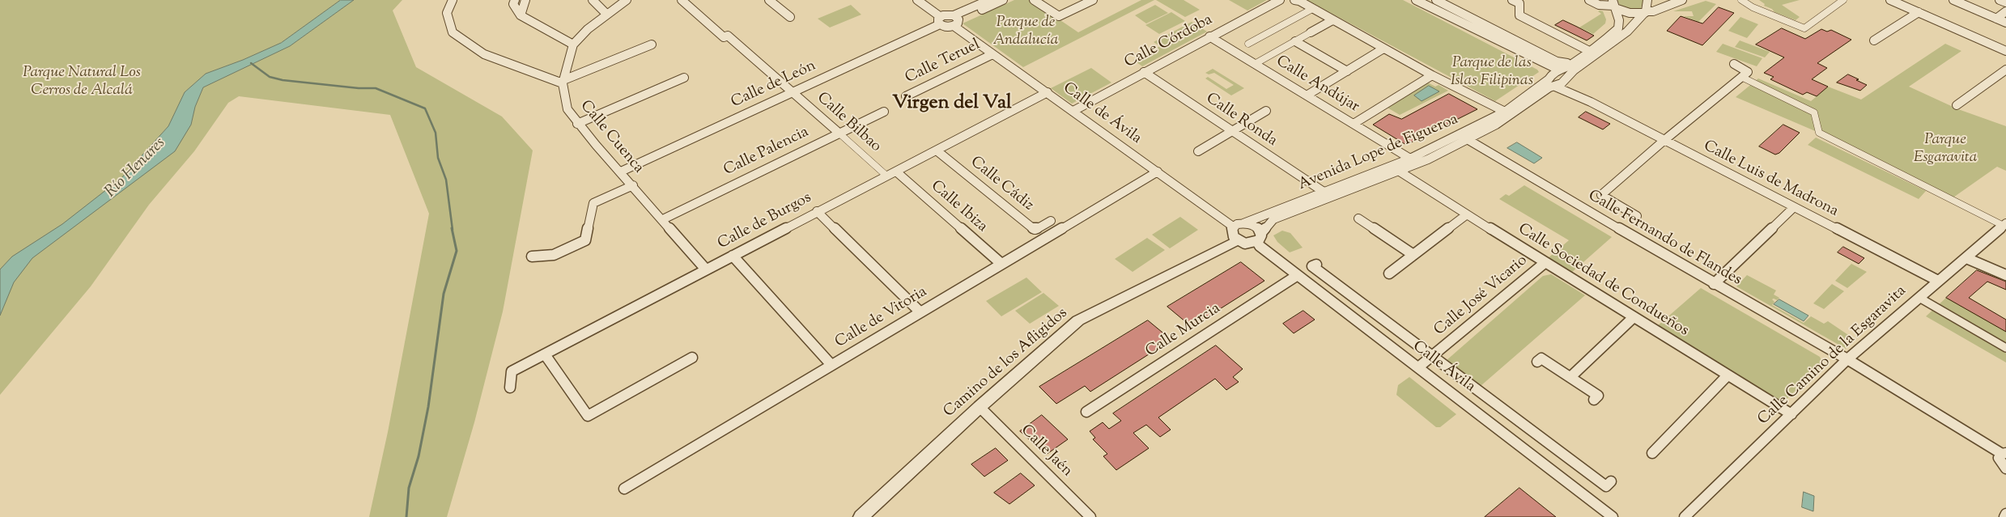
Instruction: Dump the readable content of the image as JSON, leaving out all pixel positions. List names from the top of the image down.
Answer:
{
  "streets": {
    "street": [
      "Calle Córdoba",
      "Calle Teruel",
      "Calle de León",
      "Calle Andújar",
      "Calle de Ávila",
      "Calle Ronda",
      "Calle Bilbao",
      "Calle Cuenca",
      "Calle Palencia",
      "Avenida Lope de Figueroa",
      "Calle Luis de Madrona",
      "Calle Cádiz",
      "Calle Ibiza",
      "Calle de Burgos",
      "Calle Fernando de Flandes",
      "Calle Sociedad de Condueños",
      "Calle José Vicario",
      "Calle de Vitoria",
      "Calle Murcia",
      "Calle Camino de la Esgaravita",
      "Camino de los Afligidos",
      "Calle Ávila",
      "Calle Jaén"
    ]
  },
  "crossings": [
    ["Calle Córdoba", "Calle Andújar"],
    ["Calle Córdoba", "Calle de Ávila"],
    ["Calle Córdoba", "Calle Ronda"],
    ["Calle Teruel", "Calle de Ávila"],
    ["Calle de León", "Calle Bilbao"],
    ["Calle de León", "Calle Cuenca"],
    ["Calle Andújar", "Avenida Lope de Figueroa"],
    ["Calle de Ávila", "Avenida Lope de Figueroa"],
    ["Calle de Ávila", "Calle de Burgos"],
    ["Calle de Ávila", "Calle de Vitoria"],
    ["Calle de Ávila", "Camino de los Afligidos"],
    ["Calle de Ávila", "Calle Ávila"],
    ["Calle Ronda", "Avenida Lope de Figueroa"],
    ["Calle Bilbao", "Calle Palencia"],
    ["Calle Bilbao", "Calle de Burgos"],
    ["Calle Cuenca", "Calle Palencia"],
    ["Calle Cuenca", "Calle de Burgos"],
    ["Avenida Lope de Figueroa", "Calle Luis de Madrona"],
    ["Avenida Lope de Figueroa", "Calle Fernando de Flandes"],
    ["Avenida Lope de Figueroa", "Calle Sociedad de Condueños"],
    ["Avenida Lope de Figueroa", "Camino de los Afligidos"],
    ["Avenida Lope de Figueroa", "Calle Ávila"],
    ["Calle Luis de Madrona", "Calle Camino de la Esgaravita"],
    ["Calle Cádiz", "Calle de Burgos"],
    ["Calle Ibiza", "Calle de Burgos"],
    ["Calle Ibiza", "Calle de Vitoria"],
    ["Calle Fernando de Flandes", "Calle Camino de la Esgaravita"],
    ["Calle Sociedad de Condueños", "Calle José Vicario"],
    ["Calle Sociedad de Condueños", "Calle Camino de la Esgaravita"],
    ["Calle José Vicario", "Calle Ávila"],
    ["Calle Murcia", "Calle Ávila"],
    ["Camino de los Afligidos", "Calle Ávila"],
    ["Camino de los Afligidos", "Calle Jaén"]
  ],
  "districts": ["Virgen del Val"],
  "water": ["Río Henares"],
  "parks": [
    "Parque de Andalucía",
    "Parque de las Islas Filipinas",
    "Parque Natural Los Cerros de Alcalá",
    "Parque Esgaravita"
  ]
}
